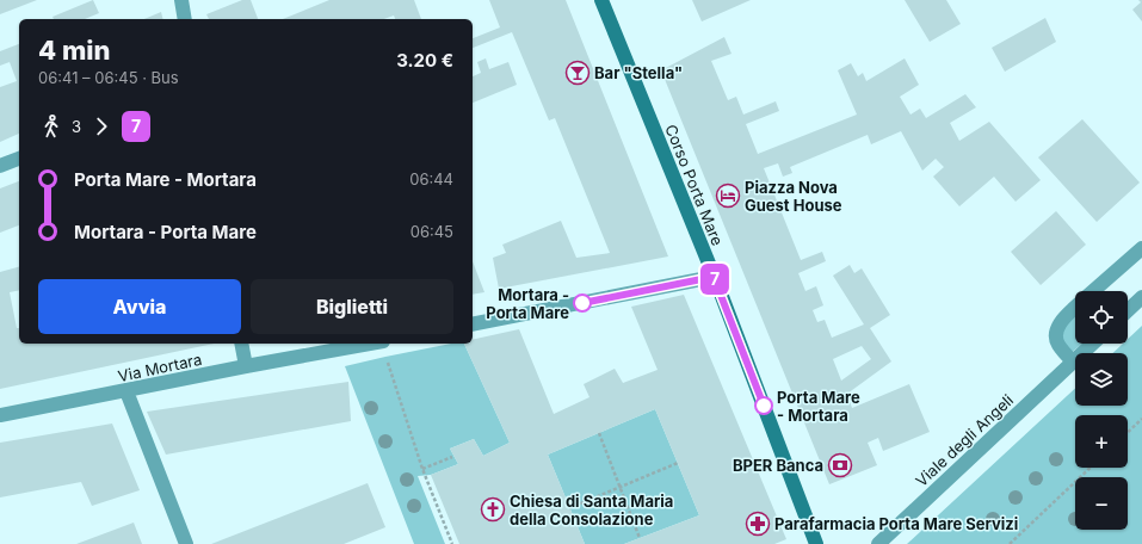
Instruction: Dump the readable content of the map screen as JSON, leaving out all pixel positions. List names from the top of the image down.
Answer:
{
  "streets": {
    "street": ["Corso Porta Mare", "Via Mortara", "Viale degli Angeli"]
  },
  "places": {
    "bar": ["Bar \"Stella\""],
    "hotel": ["Piazza Nova Guest House"],
    "other": ["Mortara - Porta Mare", "Porta Mare - Mortara"],
    "bank": ["BPER Banca"],
    "church": ["Chiesa di Santa Maria della Consolazione"],
    "pharmacy": ["Parafarmacia Porta Mare Servizi"]
  },
  "lines": ["bus line 7"],
  "page": {
    "on_map": "7",
    "heading": ["4 min", "06:41 – 06:45 · Bus", "3.20 €"],
    "legs": ["3", "7"],
    "list": [
      {
        "name": "Porta Mare - Mortara",
        "value": "06:44"
      },
      {
        "name": "Mortara - Porta Mare",
        "value": "06:45"
      }
    ],
    "buttons": ["Avvia", "Biglietti"],
    "map_buttons": ["+", "−"]
  }
}
